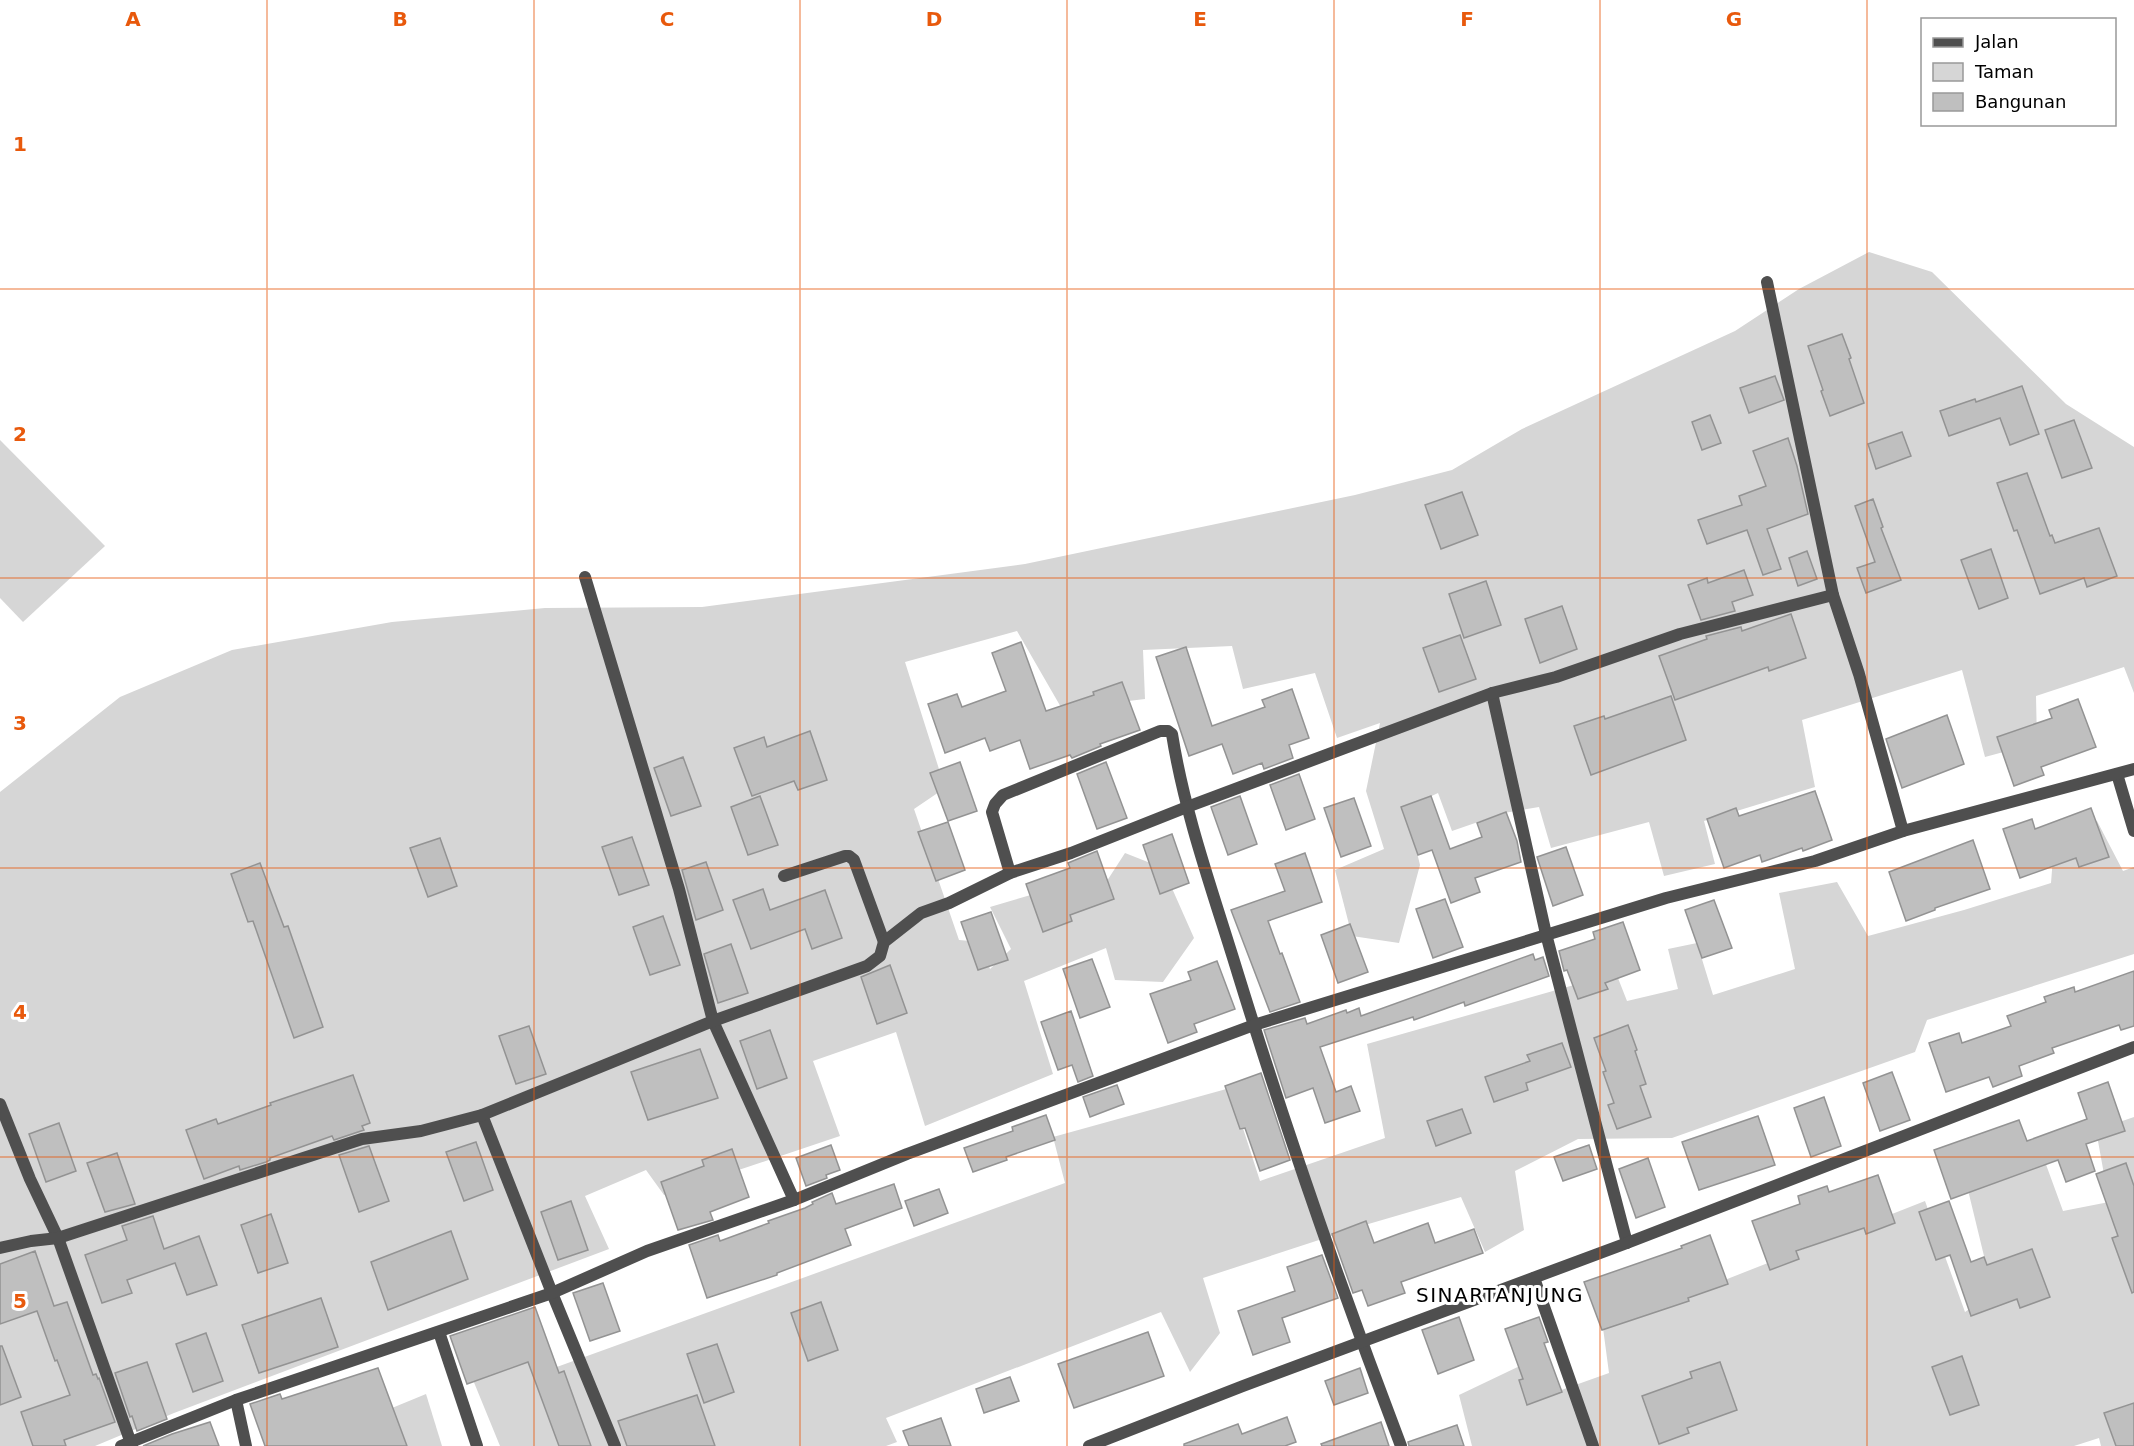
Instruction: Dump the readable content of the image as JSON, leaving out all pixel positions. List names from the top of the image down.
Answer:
{
  "districts": ["SINARTANJUNG"],
  "legend": ["Jalan", "Taman", "Bangunan"],
  "grid": {
    "columns": [
      "A",
      "B",
      "C",
      "D",
      "E",
      "F",
      "G"
    ],
    "rows": [
      "1",
      "2",
      "3",
      "4",
      "5"
    ]
  }
}
